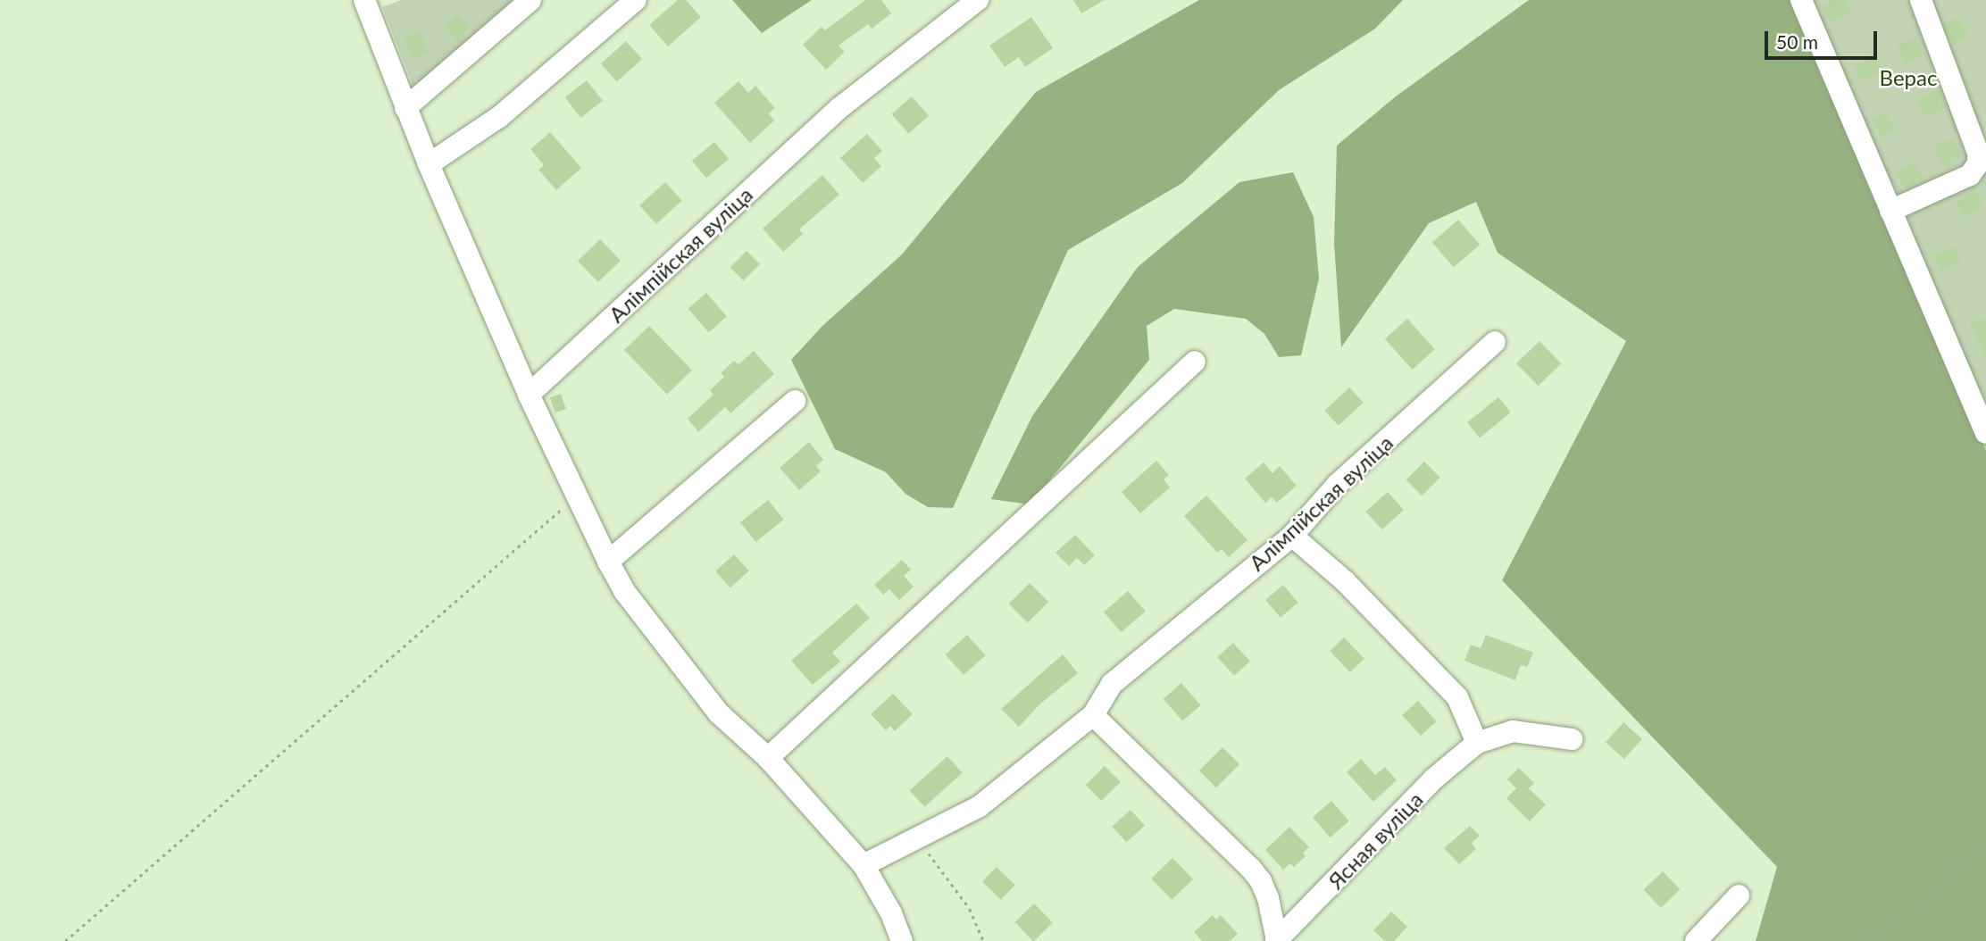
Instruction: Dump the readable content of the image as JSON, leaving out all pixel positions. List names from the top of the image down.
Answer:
{
  "streets": {
    "street": ["Алімпійская вуліца", "Ясная вуліца"]
  },
  "parks": ["Верас"],
  "scale_bar": "50 m"
}
